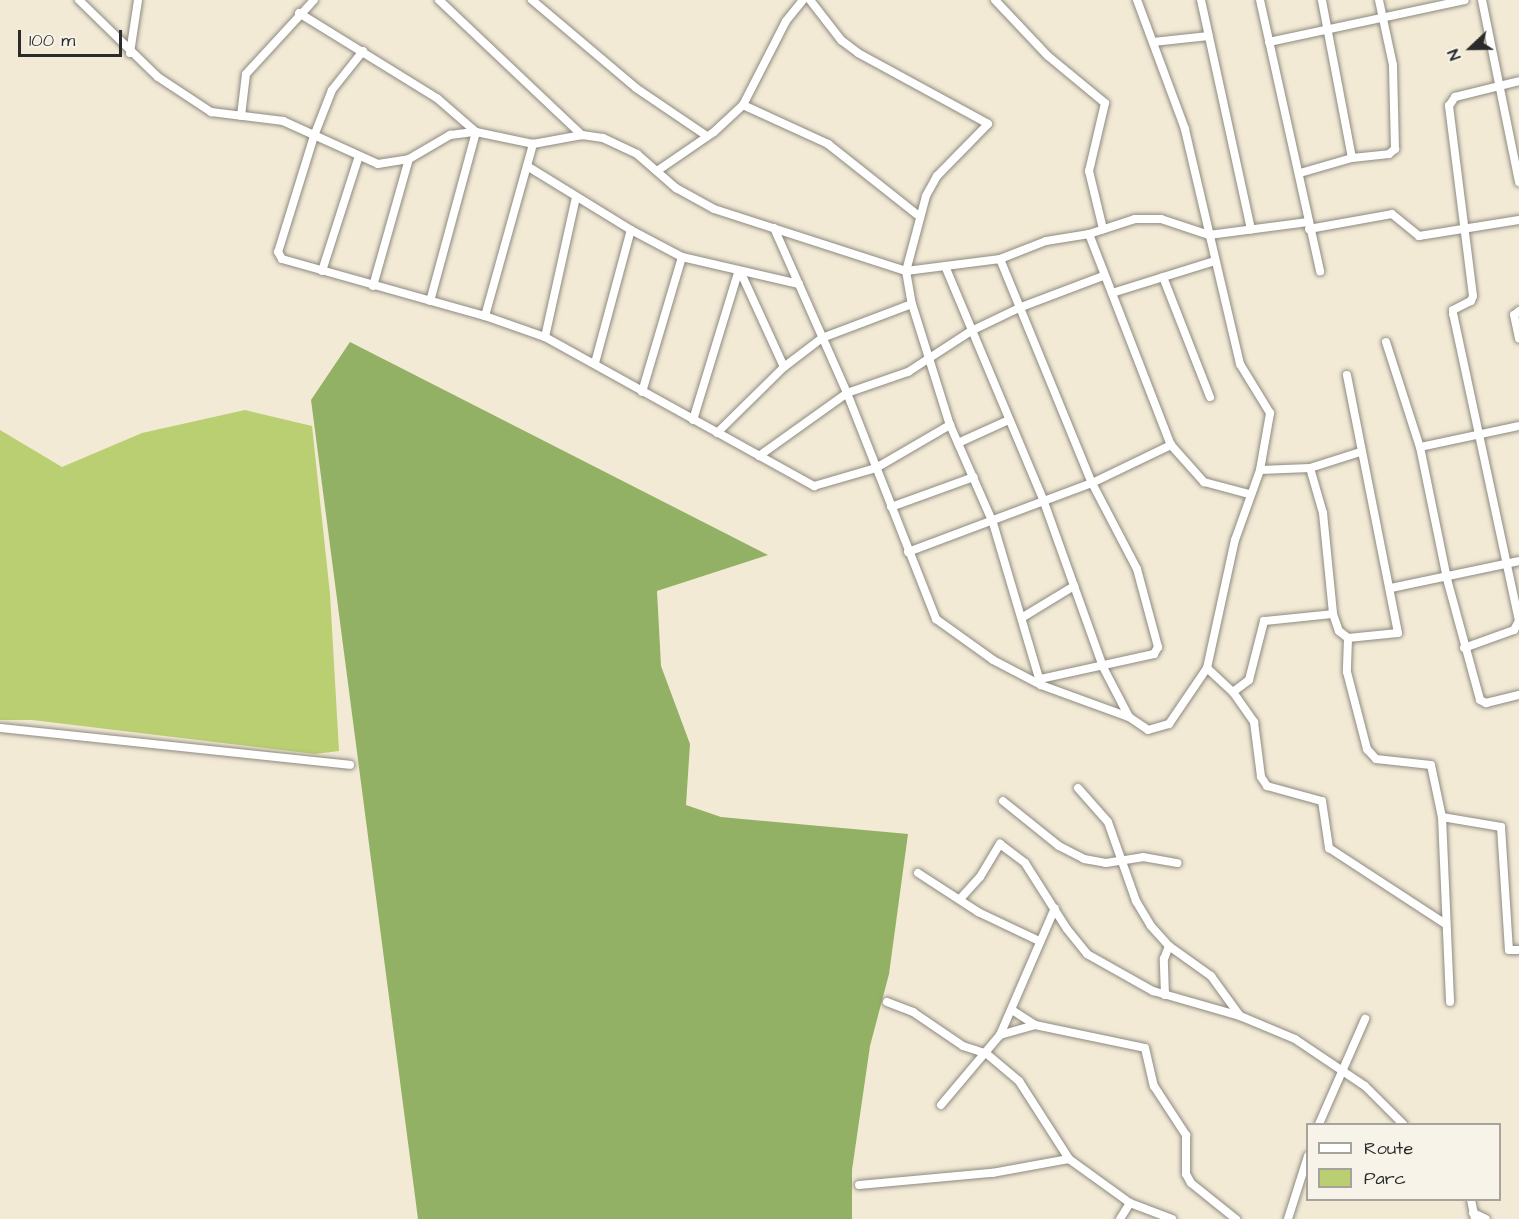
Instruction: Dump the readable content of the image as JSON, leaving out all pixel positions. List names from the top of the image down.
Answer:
{
  "legend": ["Route", "Parc"],
  "scale_bar": "100 m",
  "north": "left"
}
